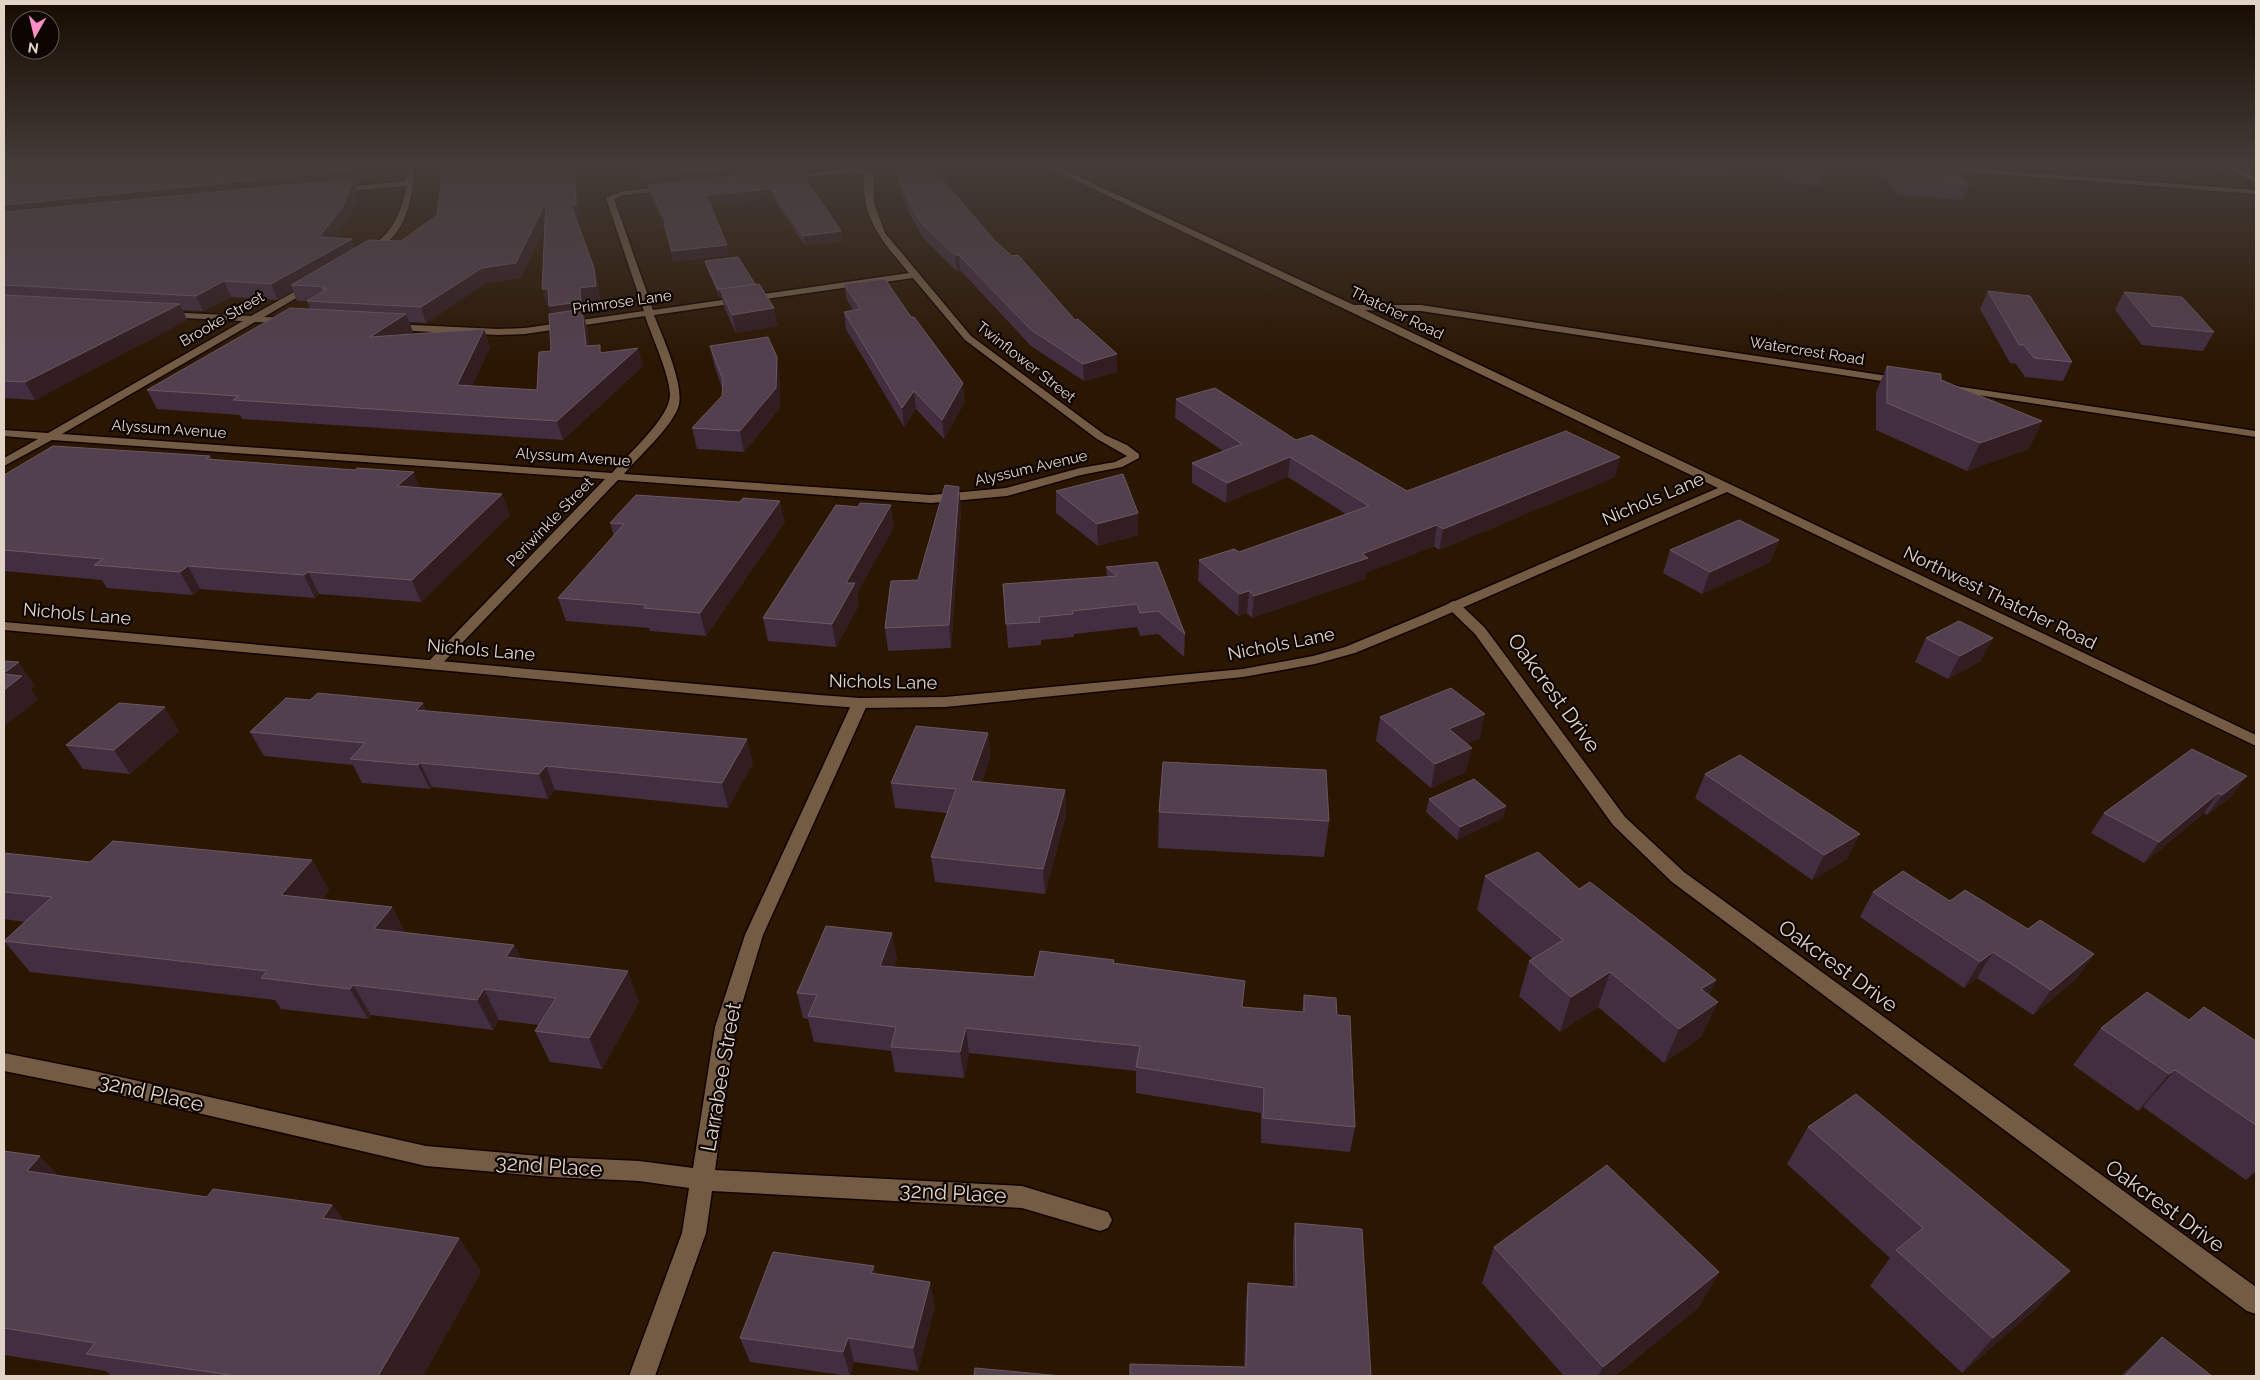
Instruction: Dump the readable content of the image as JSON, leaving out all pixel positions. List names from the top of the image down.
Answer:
{
  "streets": {
    "street": [
      "Primrose Lane",
      "Thatcher Road",
      "Brooke Street",
      "Watercrest Road",
      "Twinflower Street",
      "Alyssum Avenue",
      "Nichols Lane",
      "Periwinkle Street",
      "Northwest Thatcher Road",
      "Oakcrest Drive",
      "Larrabee Street",
      "32nd Place"
    ]
  },
  "crossings": [
    ["Primrose Lane", "Twinflower Street"],
    ["Primrose Lane", "Periwinkle Street"],
    ["Thatcher Road", "Watercrest Road"],
    ["Thatcher Road", "Nichols Lane"],
    ["Thatcher Road", "Northwest Thatcher Road"],
    ["Brooke Street", "Alyssum Avenue"],
    ["Twinflower Street", "Alyssum Avenue"],
    ["Alyssum Avenue", "Periwinkle Street"],
    ["Nichols Lane", "Periwinkle Street"],
    ["Nichols Lane", "Northwest Thatcher Road"],
    ["Nichols Lane", "Oakcrest Drive"],
    ["Nichols Lane", "Larrabee Street"],
    ["Larrabee Street", "32nd Place"]
  ],
  "north": "bottom"
}
